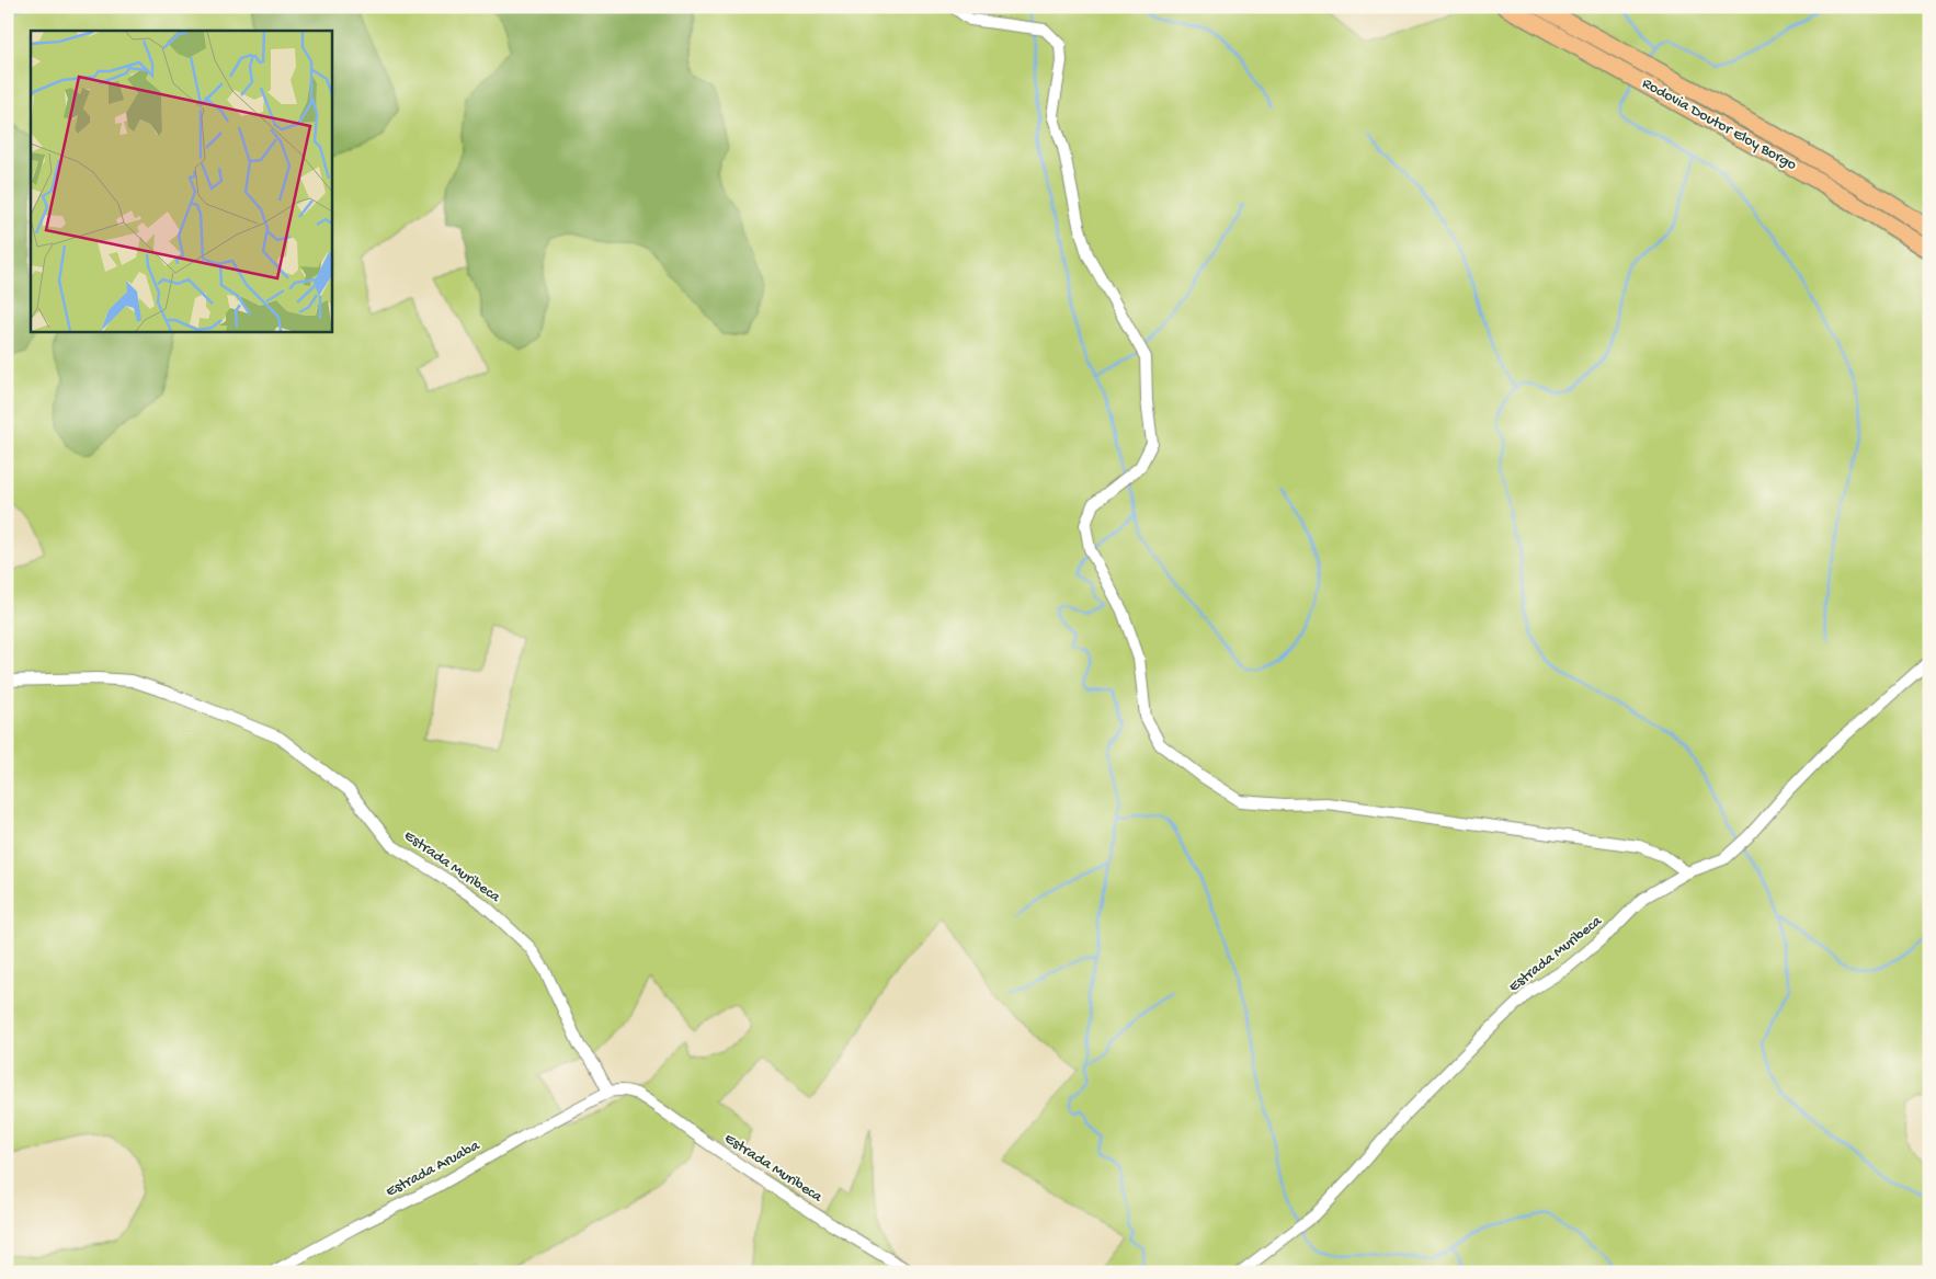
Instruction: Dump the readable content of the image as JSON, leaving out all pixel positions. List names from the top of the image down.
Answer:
{
  "streets": {
    "highway": ["Rodovia Doutor Eloy Borgo"],
    "street": ["Estrada Muribeca", "Estrada Aruaba"]
  },
  "crossings": [
    ["Estrada Muribeca", "Estrada Aruaba"]
  ]
}
